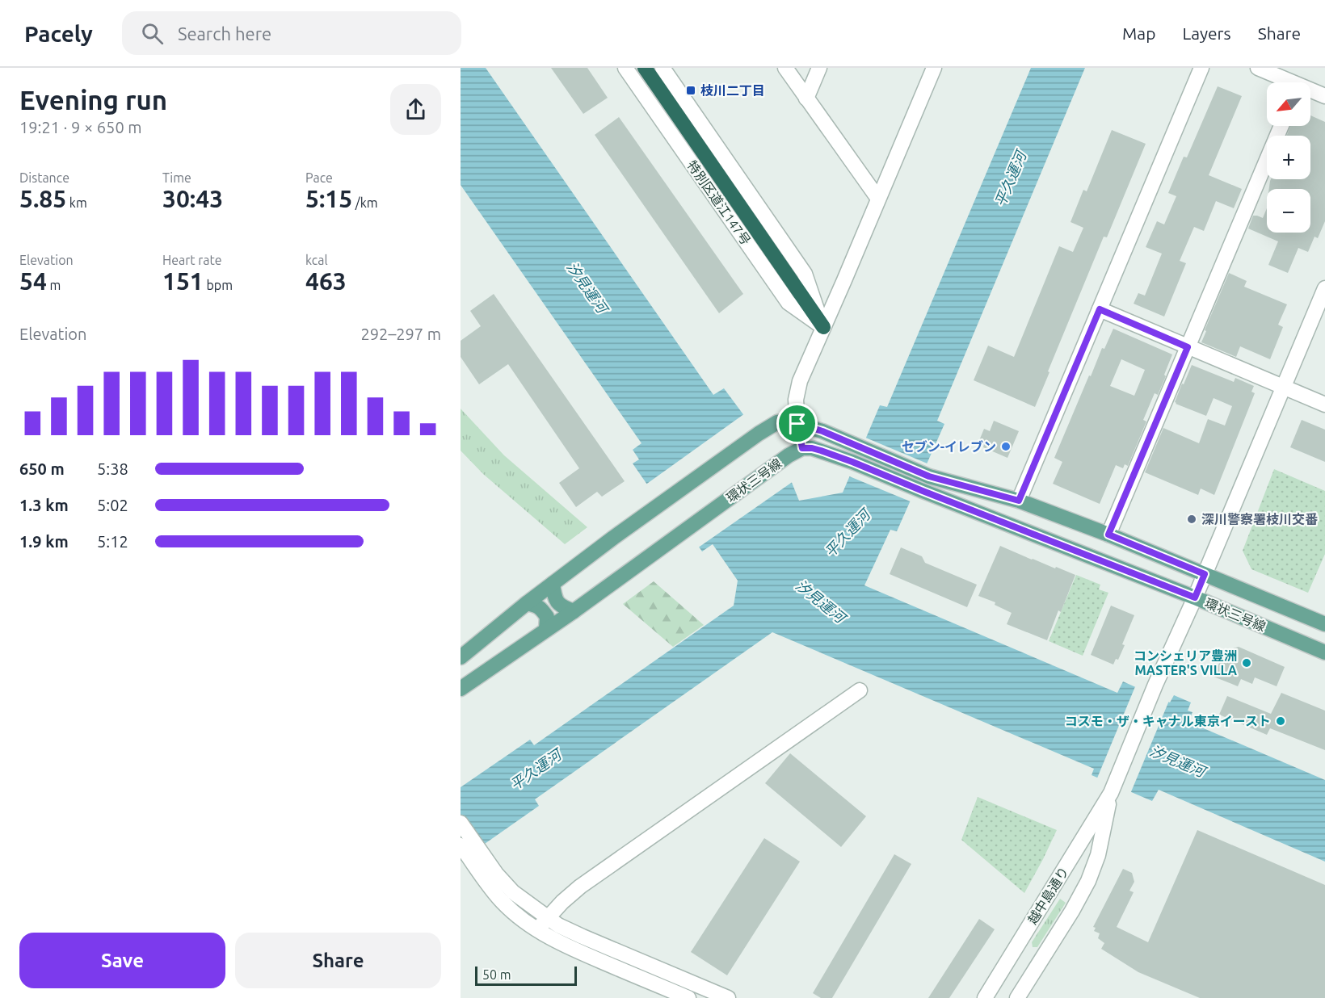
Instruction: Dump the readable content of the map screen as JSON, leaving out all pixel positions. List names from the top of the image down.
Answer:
{
  "streets": {
    "main road": ["環状三号線"],
    "street": ["特別区道江147号", "越中島通り"]
  },
  "crossings": [
    ["環状三号線", "越中島通り"]
  ],
  "water": ["平久運河", "汐見運河"],
  "places": {
    "transit": ["枝川二丁目"],
    "other": [
      "セブン-イレブン",
      "深川警察署枝川交番",
      "コンシェリア豊洲 MASTER'S VILLA",
      "コスモ・ザ・キャナル東京イースト"
    ]
  },
  "scale_bar": "50 m",
  "north": "bottom left",
  "page": {
    "header": "Pacely",
    "search": "Search here",
    "nav": ["Map", "Layers", "Share"],
    "heading": ["Evening run", "19:21 · 9 × 650 m"],
    "map_buttons": ["+", "−"],
    "stats": [
      ["Distance", "5.85 km"],
      ["Time", "30:43"],
      ["Pace", "5:15 /km"],
      ["Elevation", "54 m"],
      ["Heart rate", "151 bpm"],
      ["kcal", "463"]
    ],
    "chart": ["Elevation", "292–297 m"],
    "list": [
      {
        "name": "650 m",
        "note": "5:38"
      },
      {
        "name": "1.3 km",
        "note": "5:02"
      },
      {
        "name": "1.9 km",
        "note": "5:12"
      }
    ],
    "buttons": ["Save", "Share"],
    "scale": "50 m"
  }
}
